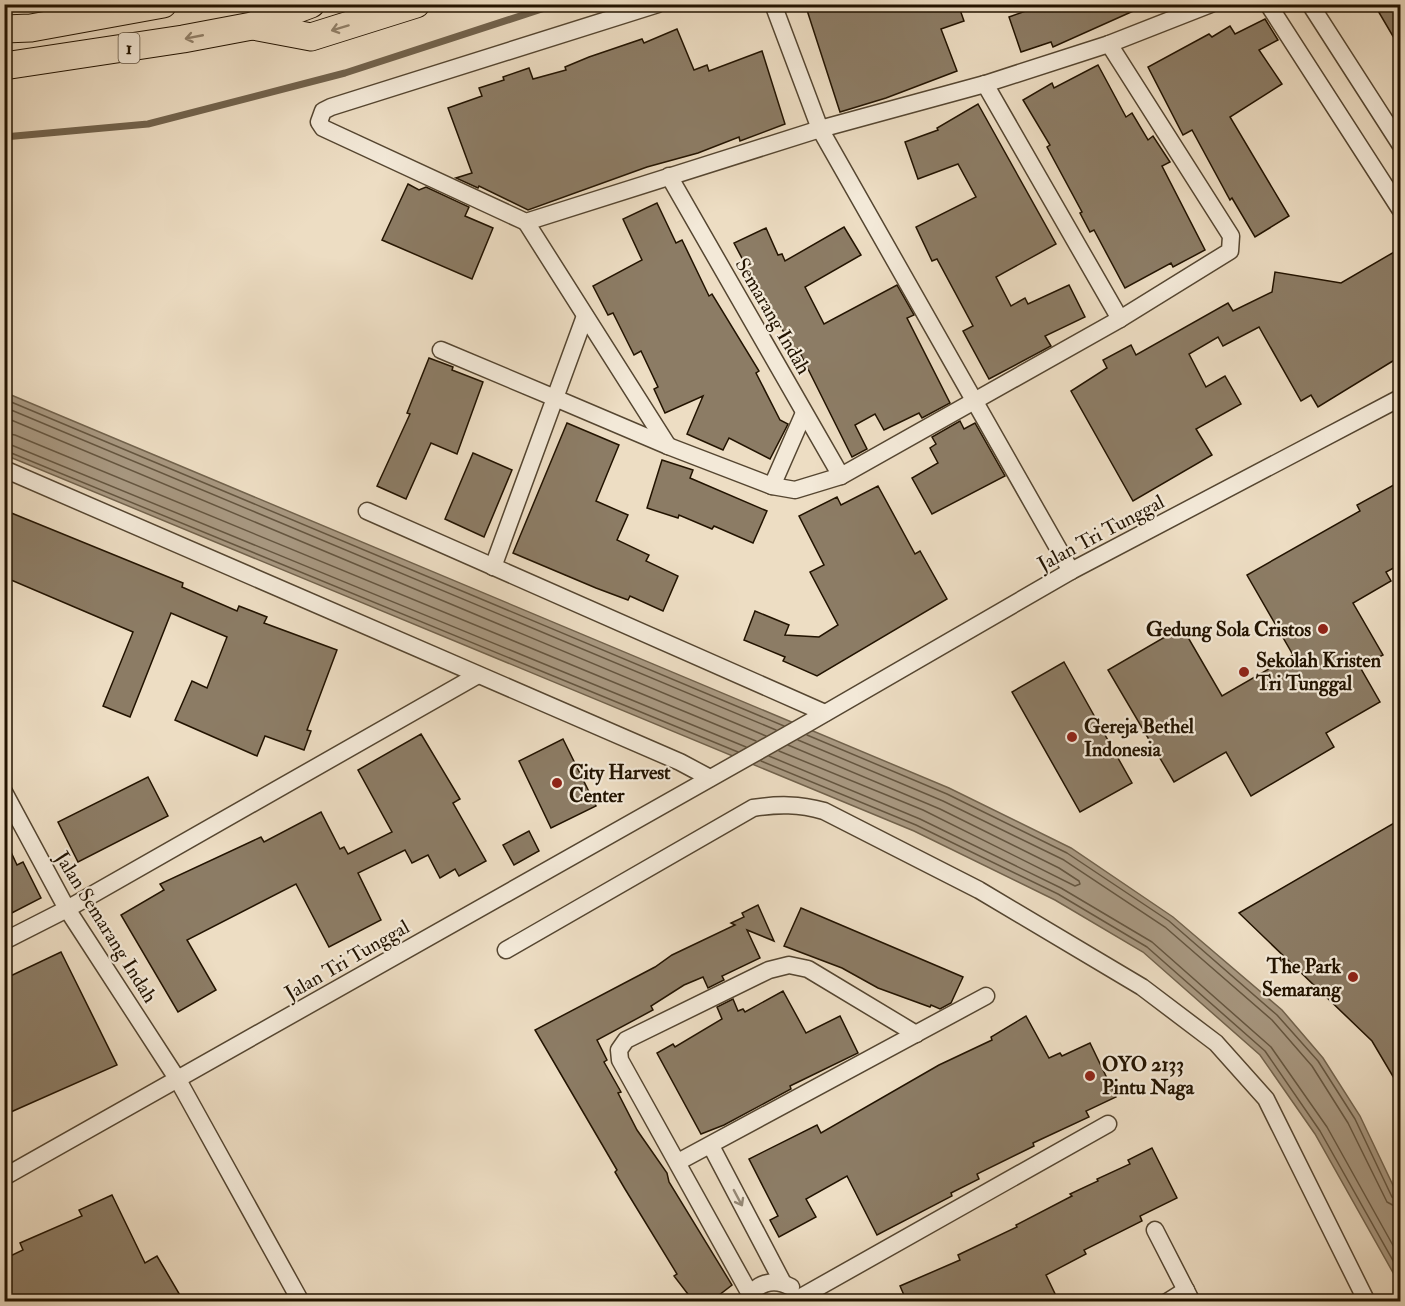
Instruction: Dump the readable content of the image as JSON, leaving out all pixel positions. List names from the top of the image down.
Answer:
{
  "streets": {
    "highway": ["1"],
    "street": ["Semarang Indah", "Jalan Tri Tunggal", "Jalan Semarang Indah"]
  },
  "crossings": [
    ["Jalan Tri Tunggal", "Jalan Semarang Indah"]
  ],
  "places": [
    "Gedung Sola Cristos",
    "Sekolah Kristen Tri Tunggal",
    "Gereja Bethel Indonesia",
    "City Harvest Center",
    "The Park Semarang",
    "OYO 2133 Pintu Naga"
  ]
}
